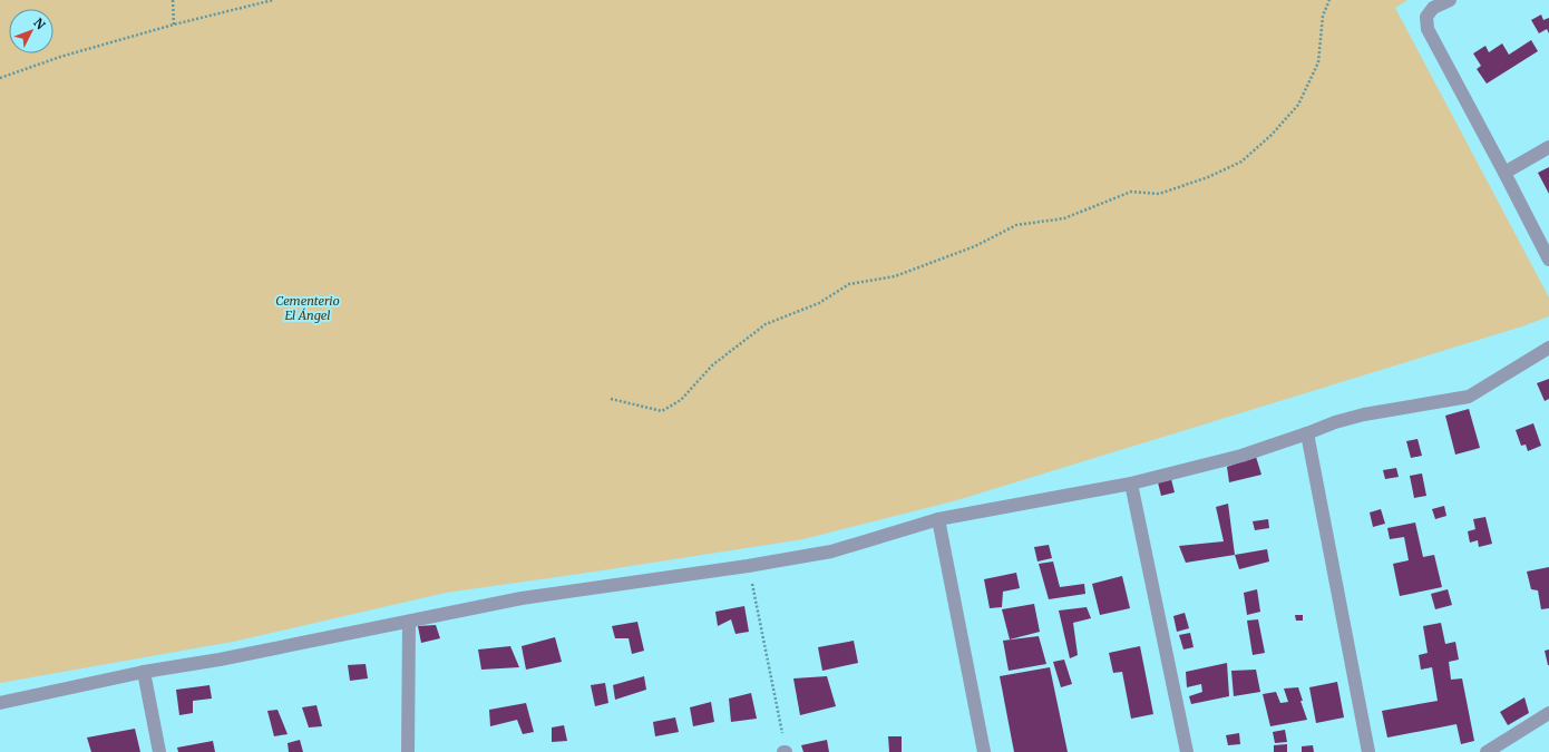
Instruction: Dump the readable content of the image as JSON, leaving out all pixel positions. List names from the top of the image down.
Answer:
{
  "parks": ["Cementerio El Ángel"],
  "north": "top right"
}
